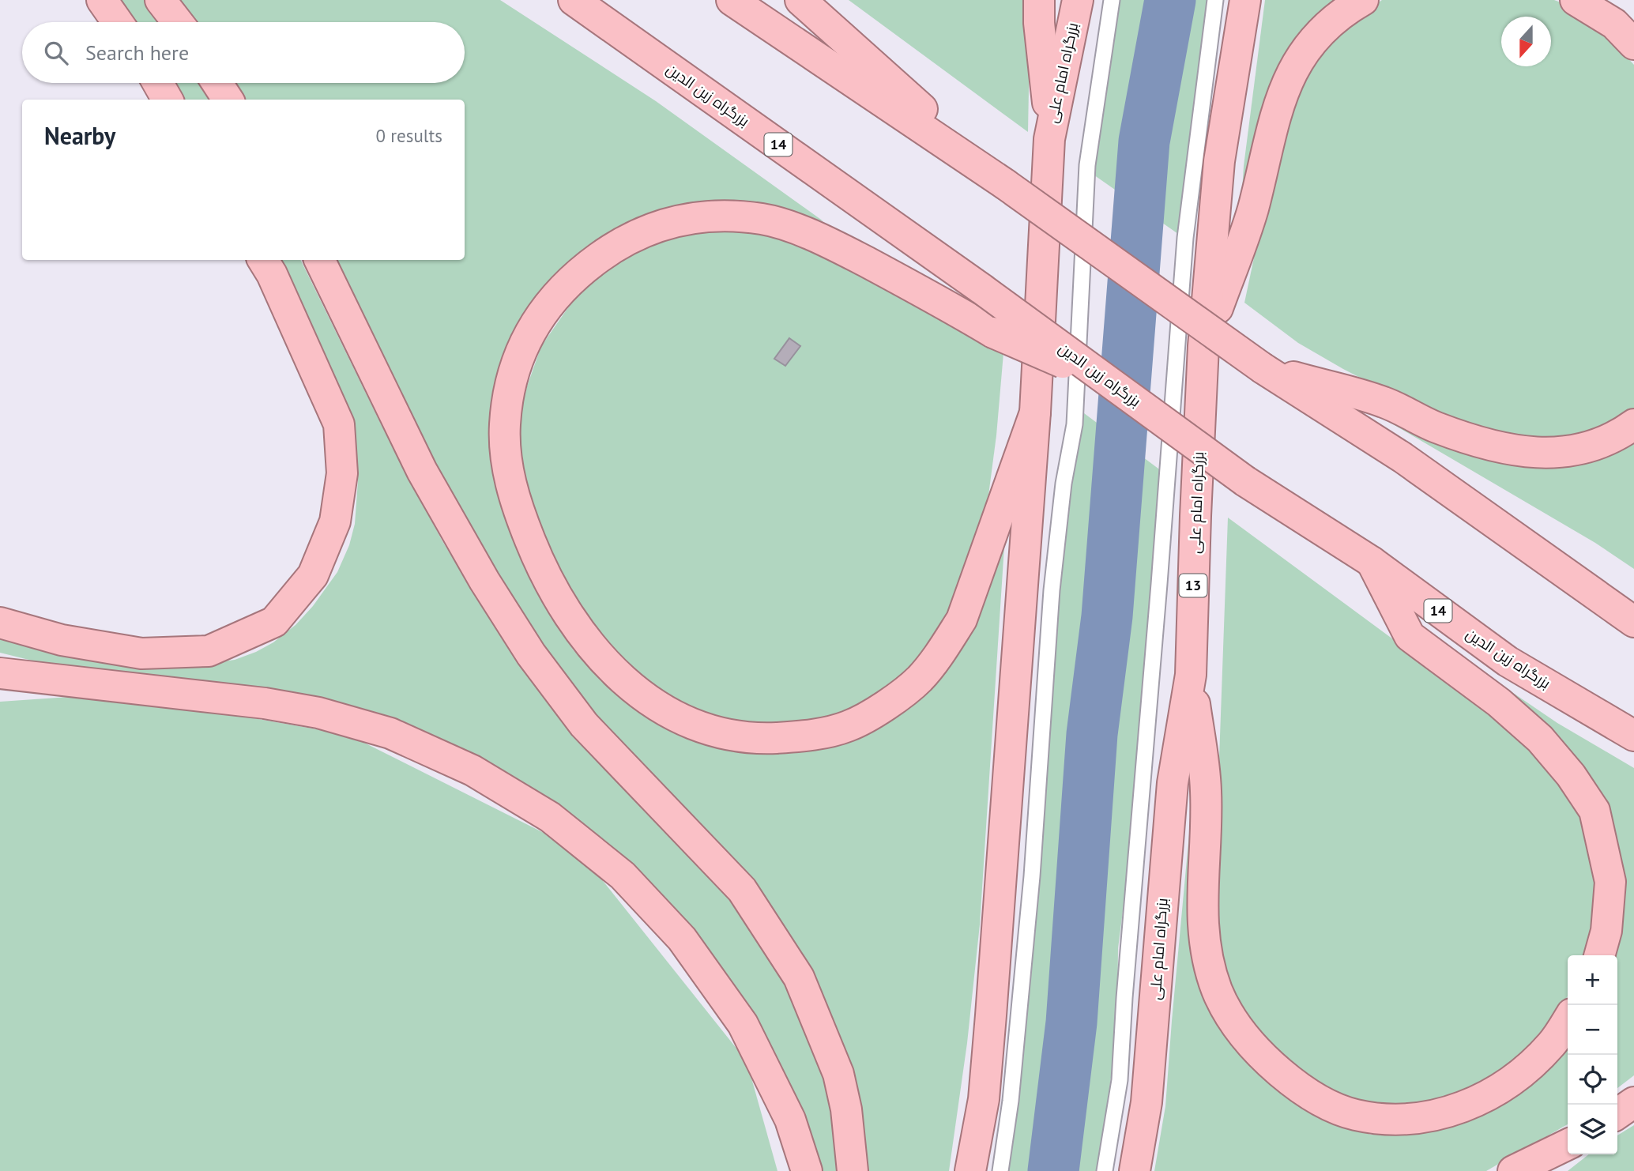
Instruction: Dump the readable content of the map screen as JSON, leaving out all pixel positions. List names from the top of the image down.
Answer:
{
  "streets": {
    "highway": [
      "بزرگراه امام علی",
      "بزرگراه زین الدین",
      "14",
      "13"
    ]
  },
  "north": "bottom",
  "page": {
    "search": "Search here",
    "heading": ["Nearby", "0 results"],
    "map_buttons": ["+", "−"]
  }
}
